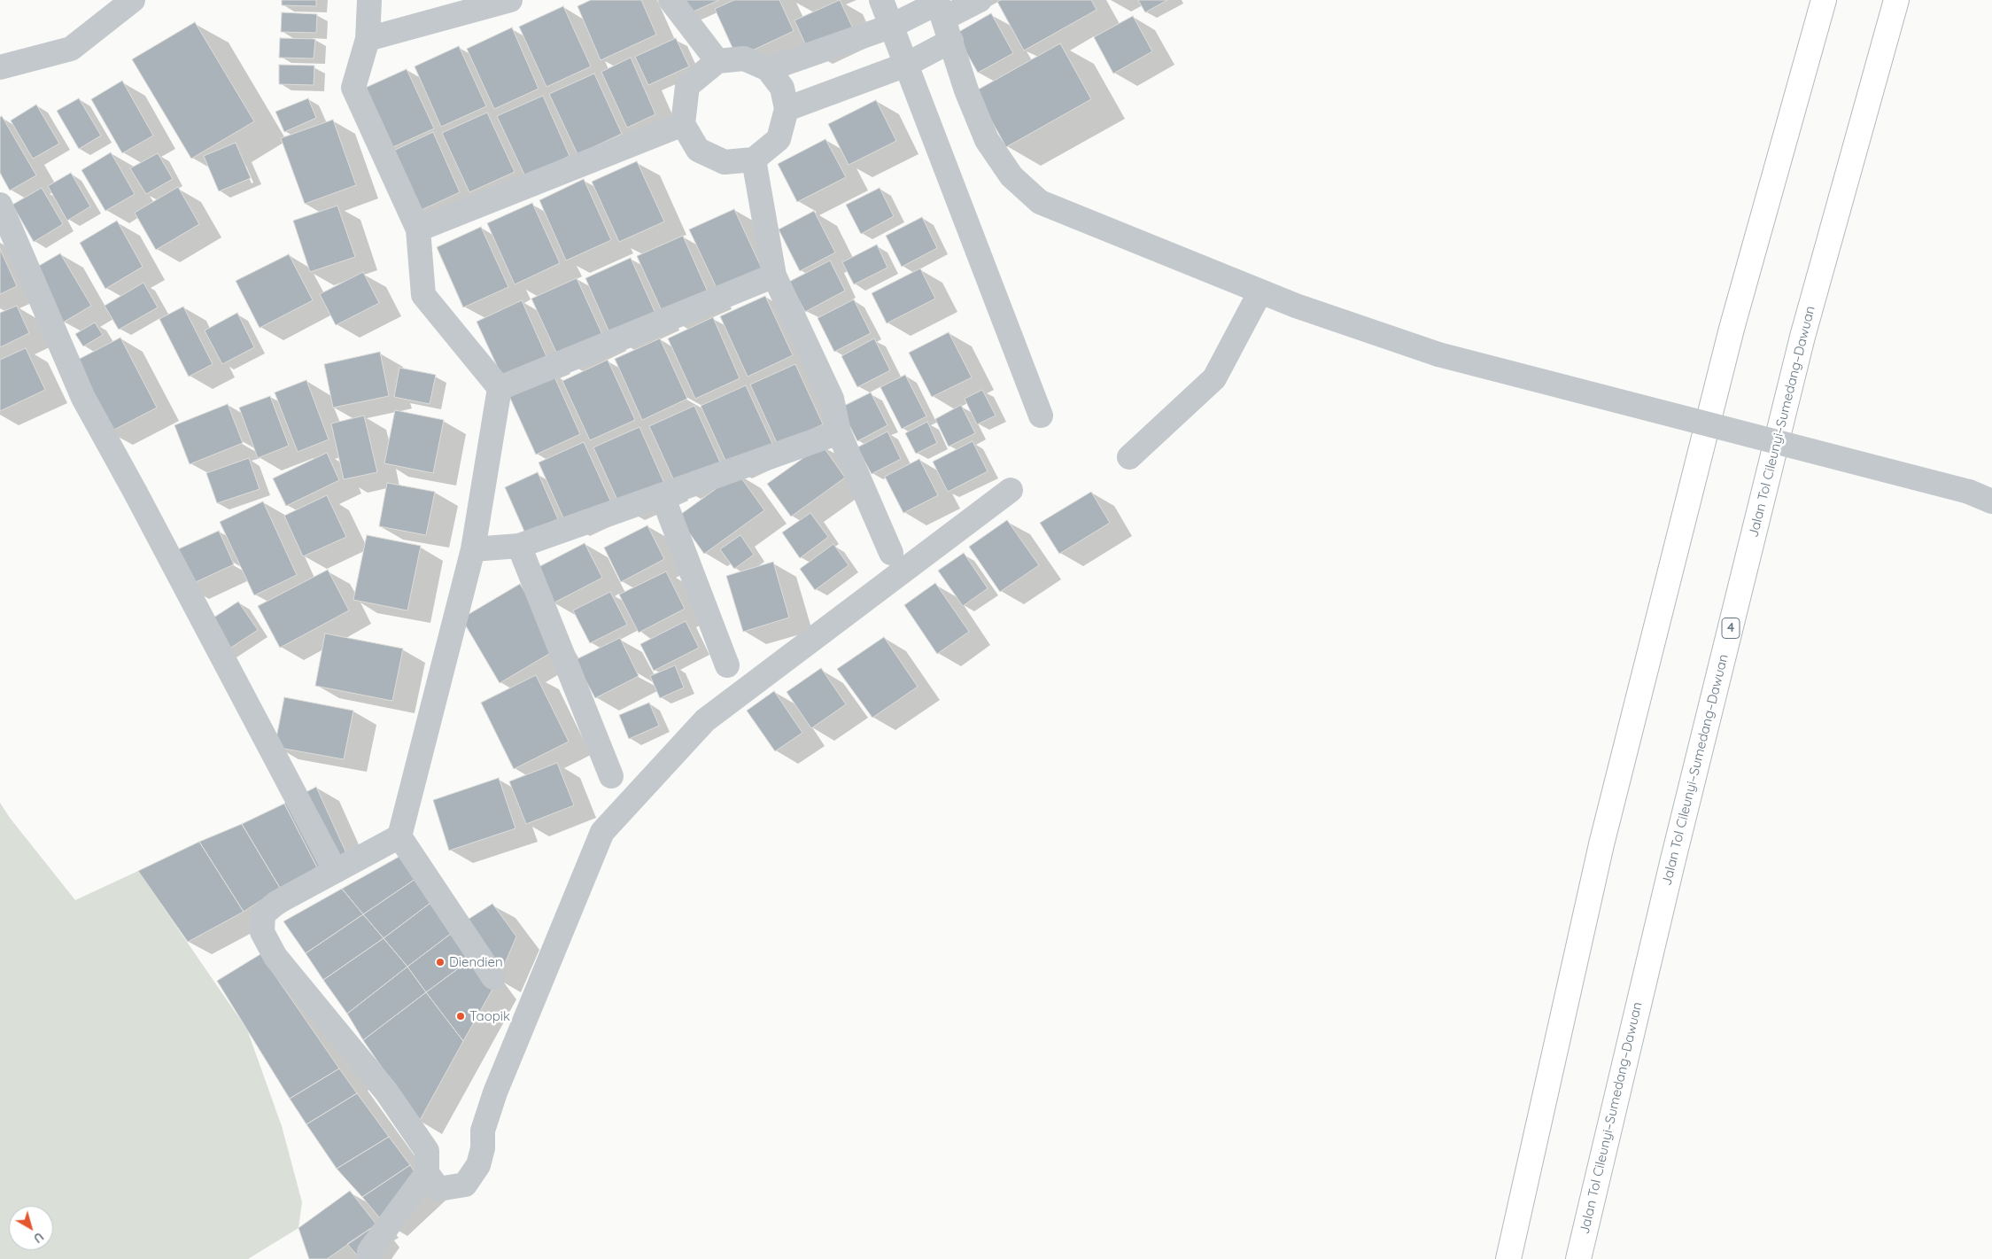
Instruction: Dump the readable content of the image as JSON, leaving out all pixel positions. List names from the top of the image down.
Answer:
{
  "streets": {
    "highway": ["Jalan Tol Cileunyi–Sumedang–Dawuan", "4"]
  },
  "places": ["Diendien", "Taopik"],
  "north": "bottom right"
}
